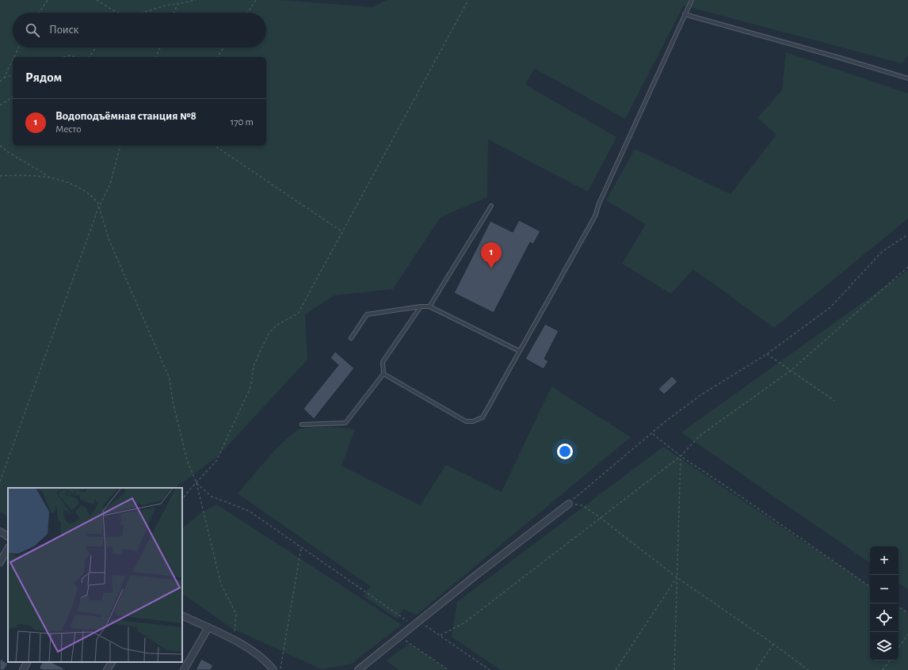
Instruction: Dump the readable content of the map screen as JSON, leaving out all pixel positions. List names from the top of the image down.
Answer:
{
  "page": {
    "search": "Поиск",
    "heading": "Рядом",
    "list": [
      {
        "mark": "1",
        "name": "Водоподъёмная станция №8",
        "note": "Место",
        "value": "170 m"
      }
    ],
    "pins": "1",
    "map_buttons": ["+", "−"]
  }
}
